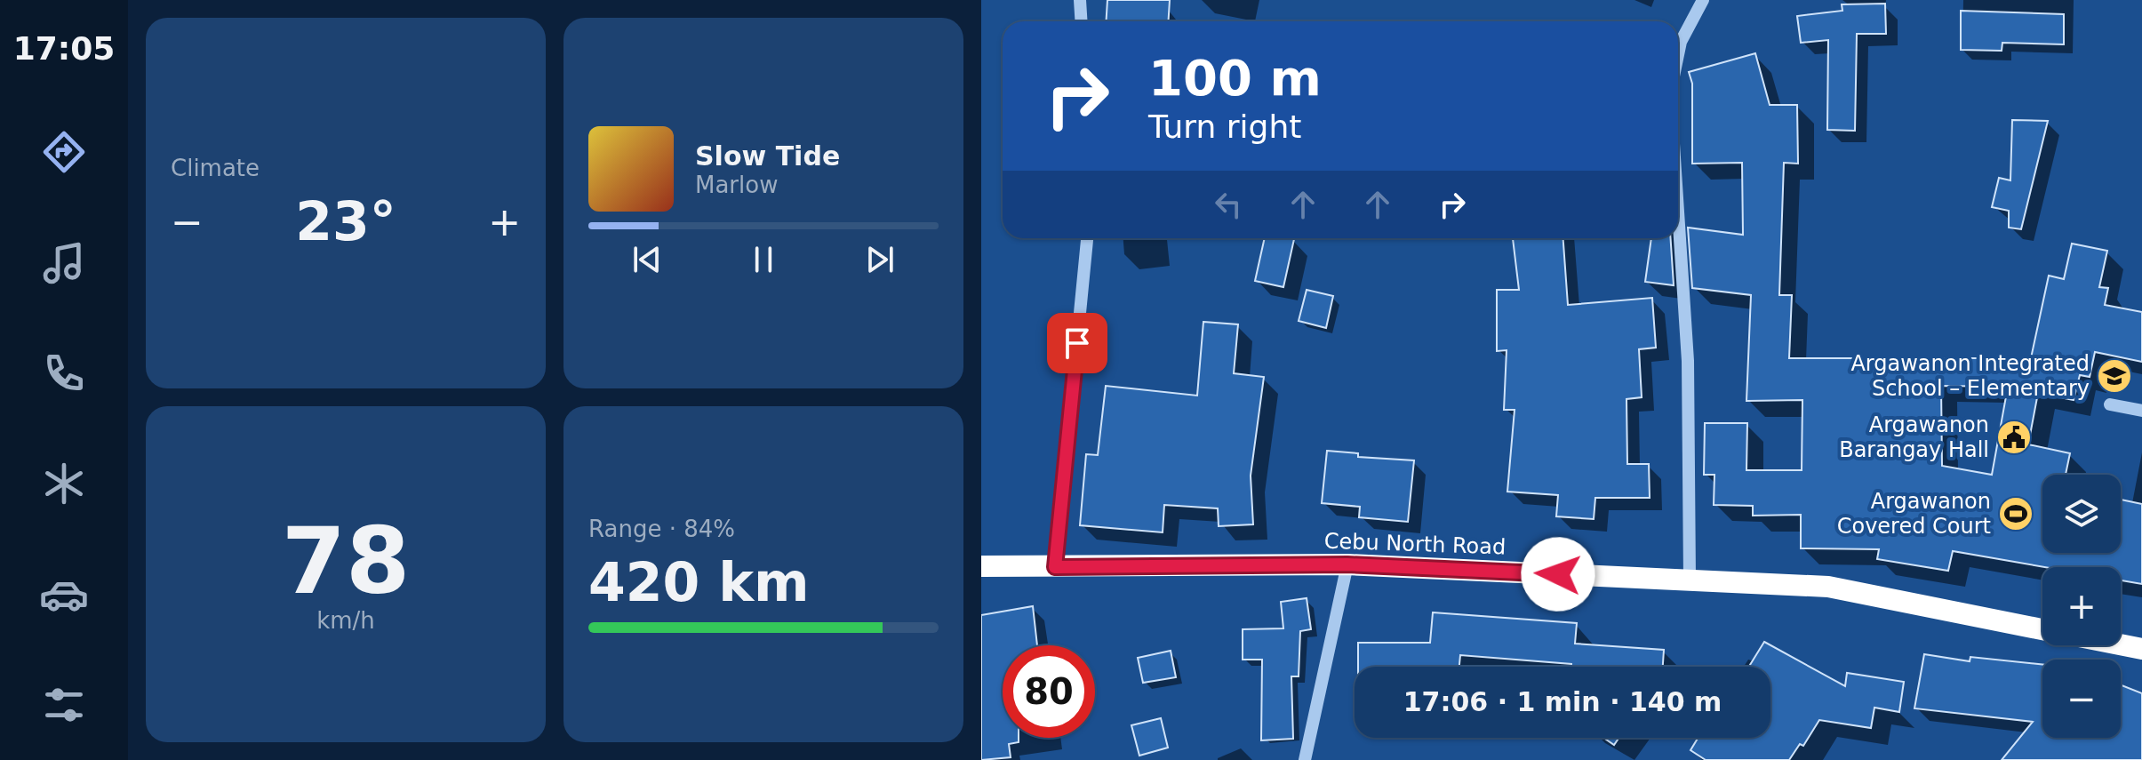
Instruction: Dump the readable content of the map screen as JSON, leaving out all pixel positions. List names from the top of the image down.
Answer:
{
  "streets": {
    "highway": ["Cebu North Road"]
  },
  "places": {
    "school or university": ["Argawanon Integrated School – Elementary"],
    "public building": ["Argawanon Barangay Hall"],
    "sports": ["Argawanon Covered Court"]
  },
  "page": {
    "tabs": "17:05",
    "tile": [
      "Climate",
      ["78", "km/h"],
      ["Range · 84%", "420 km"]
    ],
    "turn": ["100 m", "Turn right"],
    "song": ["Slow Tide", "Marlow"],
    "heat": ["−", "23°", "+"],
    "map_buttons": ["+", "−"],
    "limit": "80",
    "trip": "17:06 · 1 min · 140 m"
  }
}
